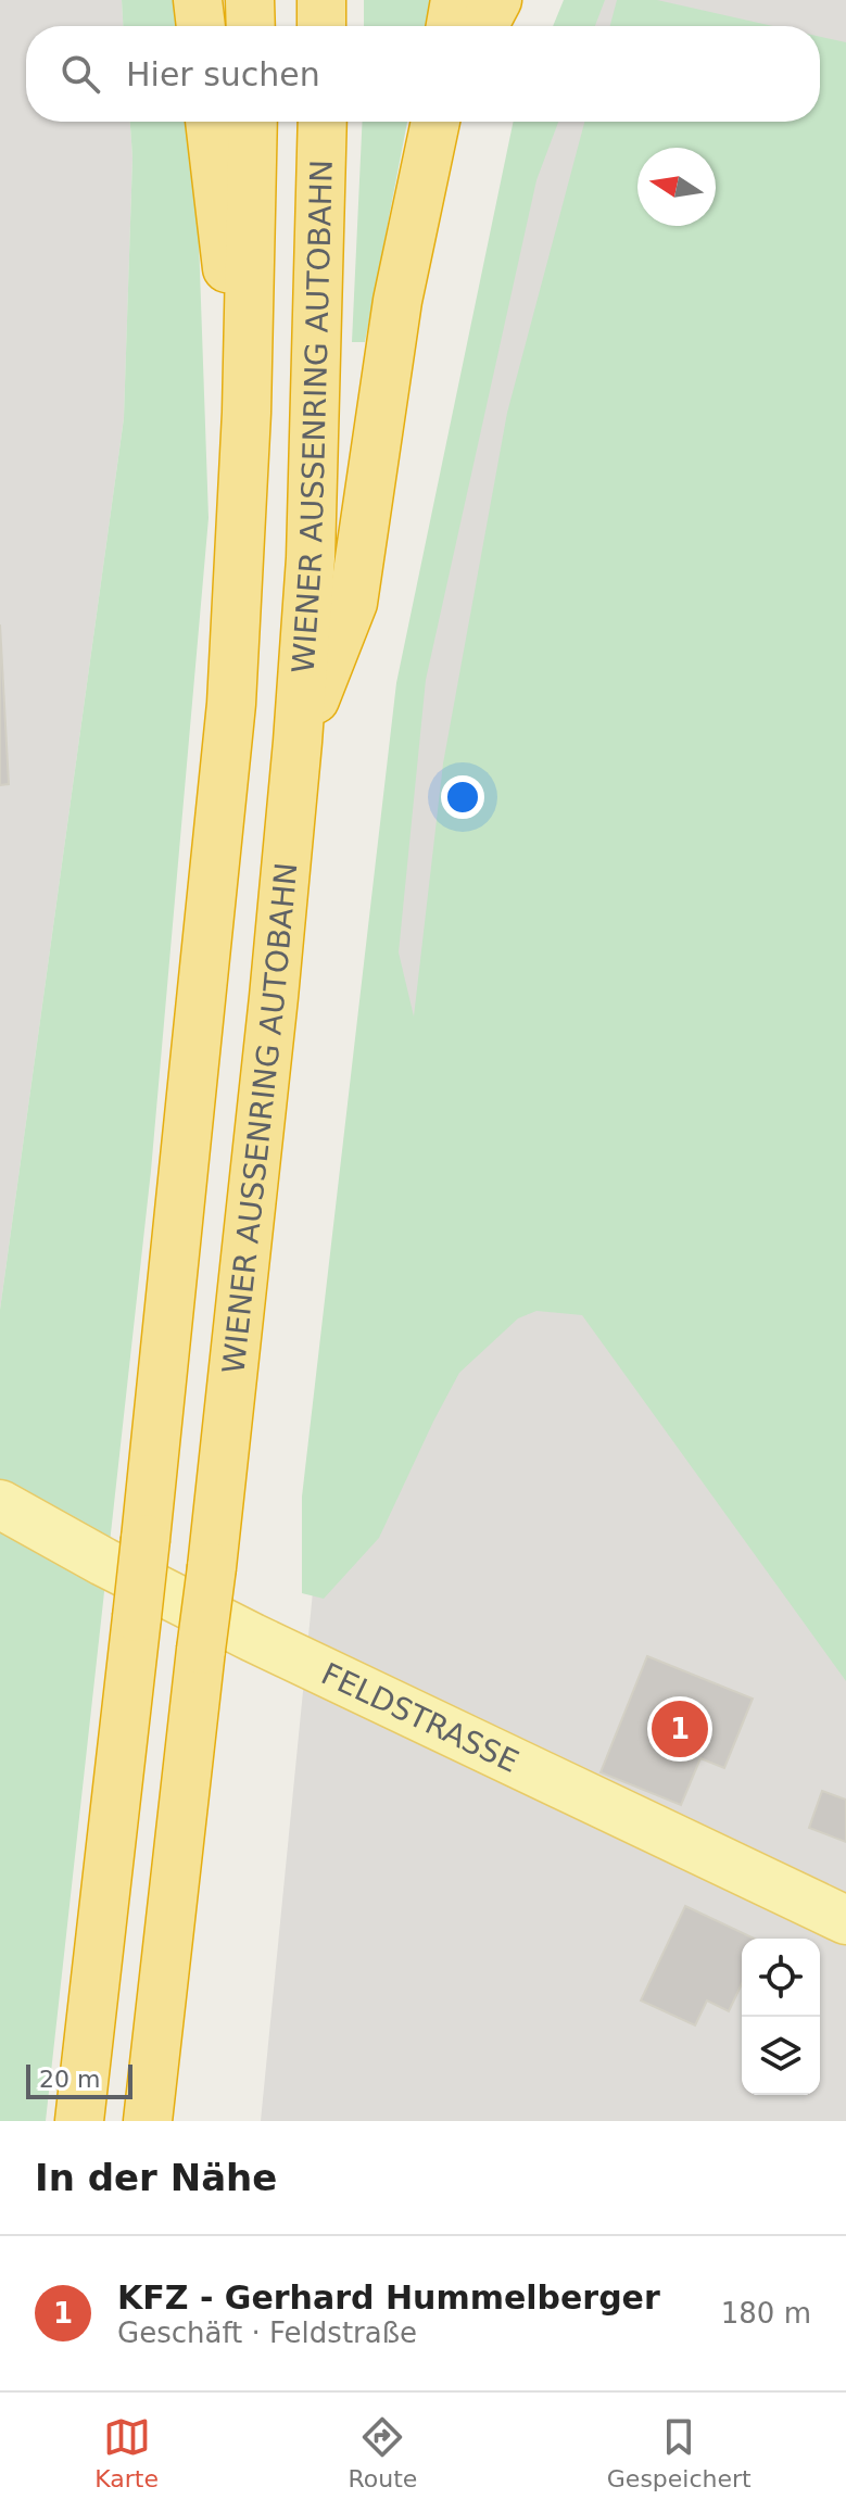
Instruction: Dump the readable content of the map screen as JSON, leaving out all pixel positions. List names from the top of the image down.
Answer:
{
  "streets": {
    "highway": ["WIENER AUSSENRING AUTOBAHN"],
    "main road": ["FELDSTRASSE"]
  },
  "scale_bar": "20 m",
  "north": "left",
  "page": {
    "search": "Hier suchen",
    "pins": "1",
    "scale": "20 m",
    "heading": "In der Nähe",
    "list": [
      {
        "mark": "1",
        "name": "KFZ - Gerhard Hummelberger",
        "note": "Geschäft · Feldstraße",
        "value": "180 m"
      }
    ],
    "nav": ["Karte", "Route", "Gespeichert"]
  }
}
